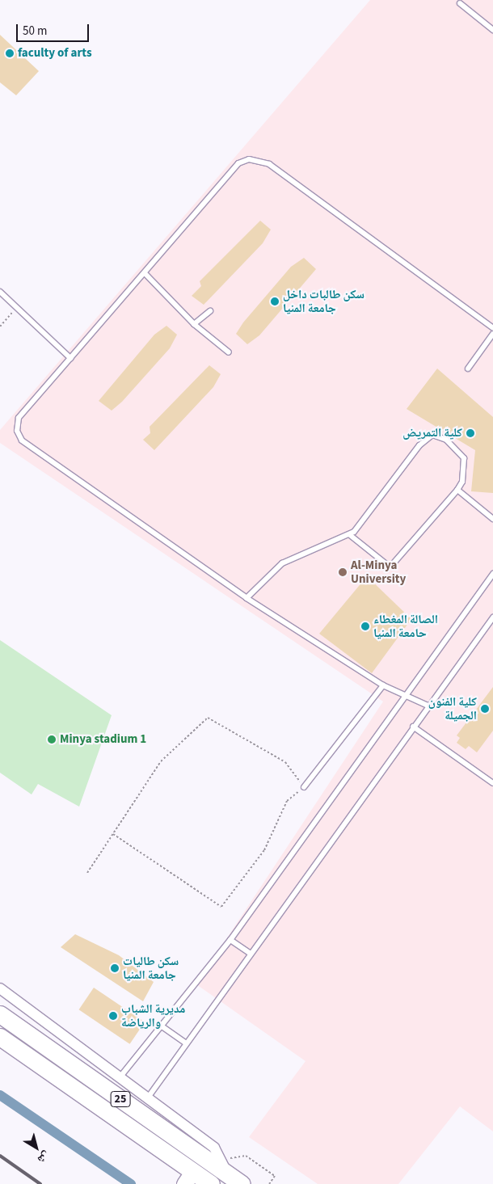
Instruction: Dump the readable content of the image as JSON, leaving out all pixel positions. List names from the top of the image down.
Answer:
{
  "streets": {
    "highway": ["25"]
  },
  "places": [
    "faculty of arts",
    "سكن طالبات داخل جامعة المنيا",
    "كلية التمريض",
    "Al-Minya University",
    "الصالة المغطاء حامعة المنيا",
    "كلية الفنون الجميلة",
    "Minya stadium 1",
    "سكن طاليات جامعة المنيا",
    "مديرية الشباب والرياضة"
  ],
  "scale_bar": "50 m",
  "north": "bottom right"
}
